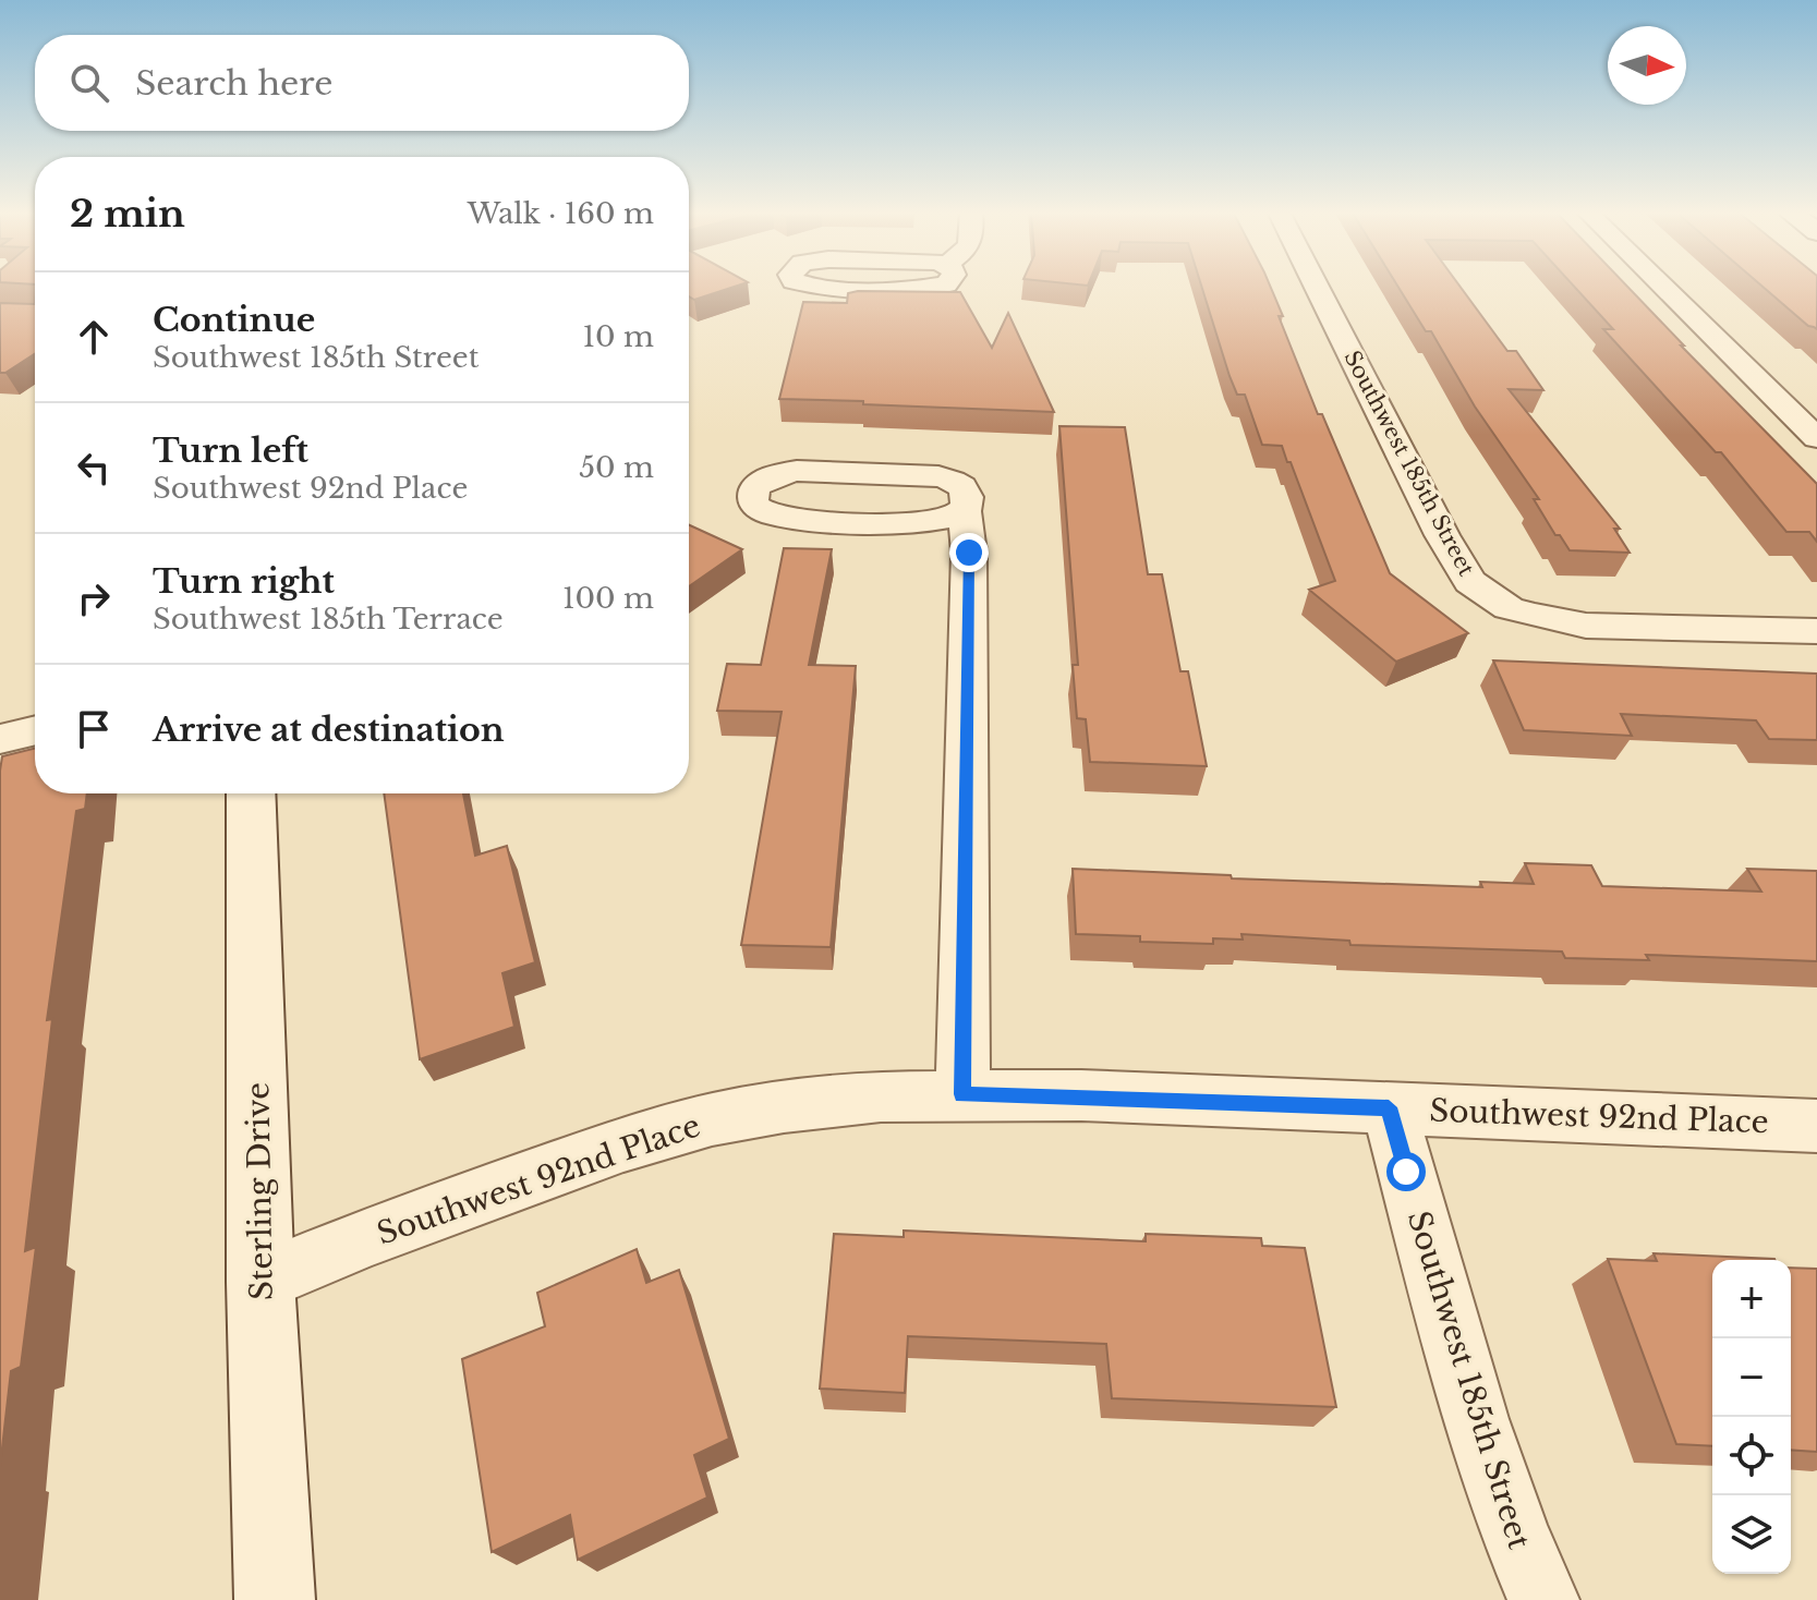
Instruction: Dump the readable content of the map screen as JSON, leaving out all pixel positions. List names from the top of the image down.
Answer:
{
  "streets": {
    "street": ["Southwest 185th Street", "Southwest 92nd Place", "Sterling Drive"]
  },
  "crossings": [
    ["Southwest 185th Street", "Southwest 92nd Place"],
    ["Southwest 92nd Place", "Sterling Drive"]
  ],
  "north": "right",
  "page": {
    "search": "Search here",
    "heading": ["2 min", "Walk · 160 m"],
    "list": [
      ["Continue", "Southwest 185th Street", "10 m"],
      ["Turn left", "Southwest 92nd Place", "50 m"],
      ["Turn right", "Southwest 185th Terrace", "100 m"],
      "Arrive at destination"
    ],
    "map_buttons": ["+", "−"]
  }
}
